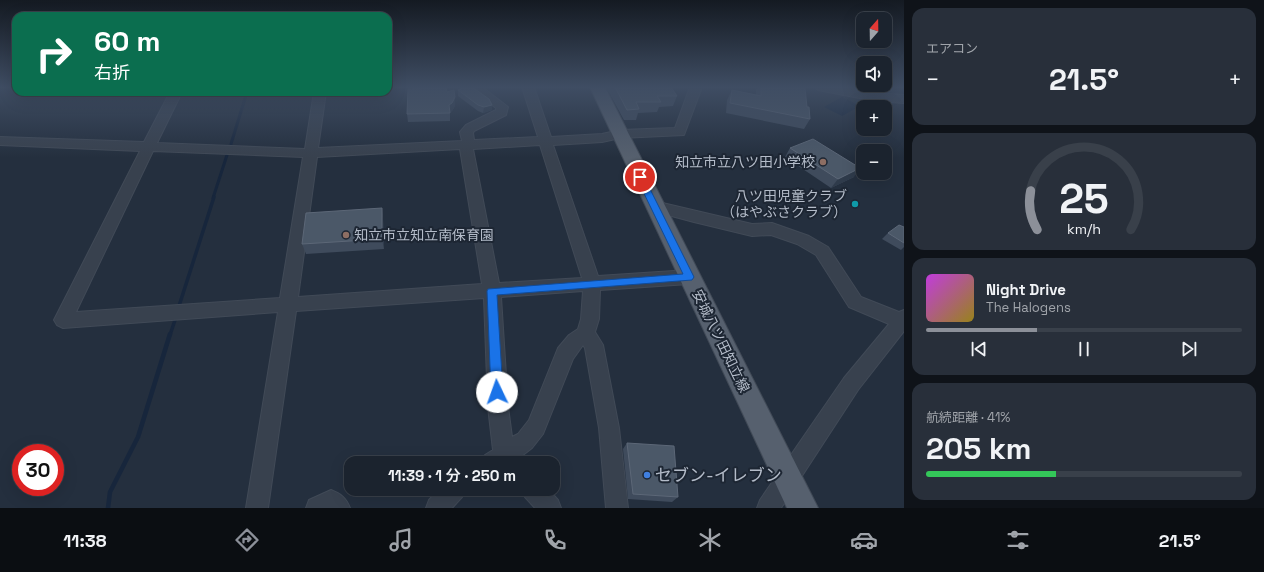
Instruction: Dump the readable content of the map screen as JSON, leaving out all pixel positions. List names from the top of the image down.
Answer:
{
  "streets": {
    "main road": ["安城八ツ田知立線"]
  },
  "places": [
    "知立市立八ツ田小学校",
    "八ツ田児童クラブ （はやぶさクラブ）",
    "知立市立知立南保育園",
    "セブン-イレブン"
  ],
  "north": "top",
  "page": {
    "tile": [
      "エアコン",
      ["航続距離 · 41%", "205 km"]
    ],
    "map_buttons": ["+", "−"],
    "turn": ["60 m", "右折"],
    "heat": ["−", "21.5°", "+"],
    "song": ["Night Drive", "The Halogens"],
    "limit": "30",
    "trip": "11:39 · 1 分 · 250 m",
    "tabs": ["11:38", "21.5°"],
    "gauge": ["25", "km/h"]
  }
}
